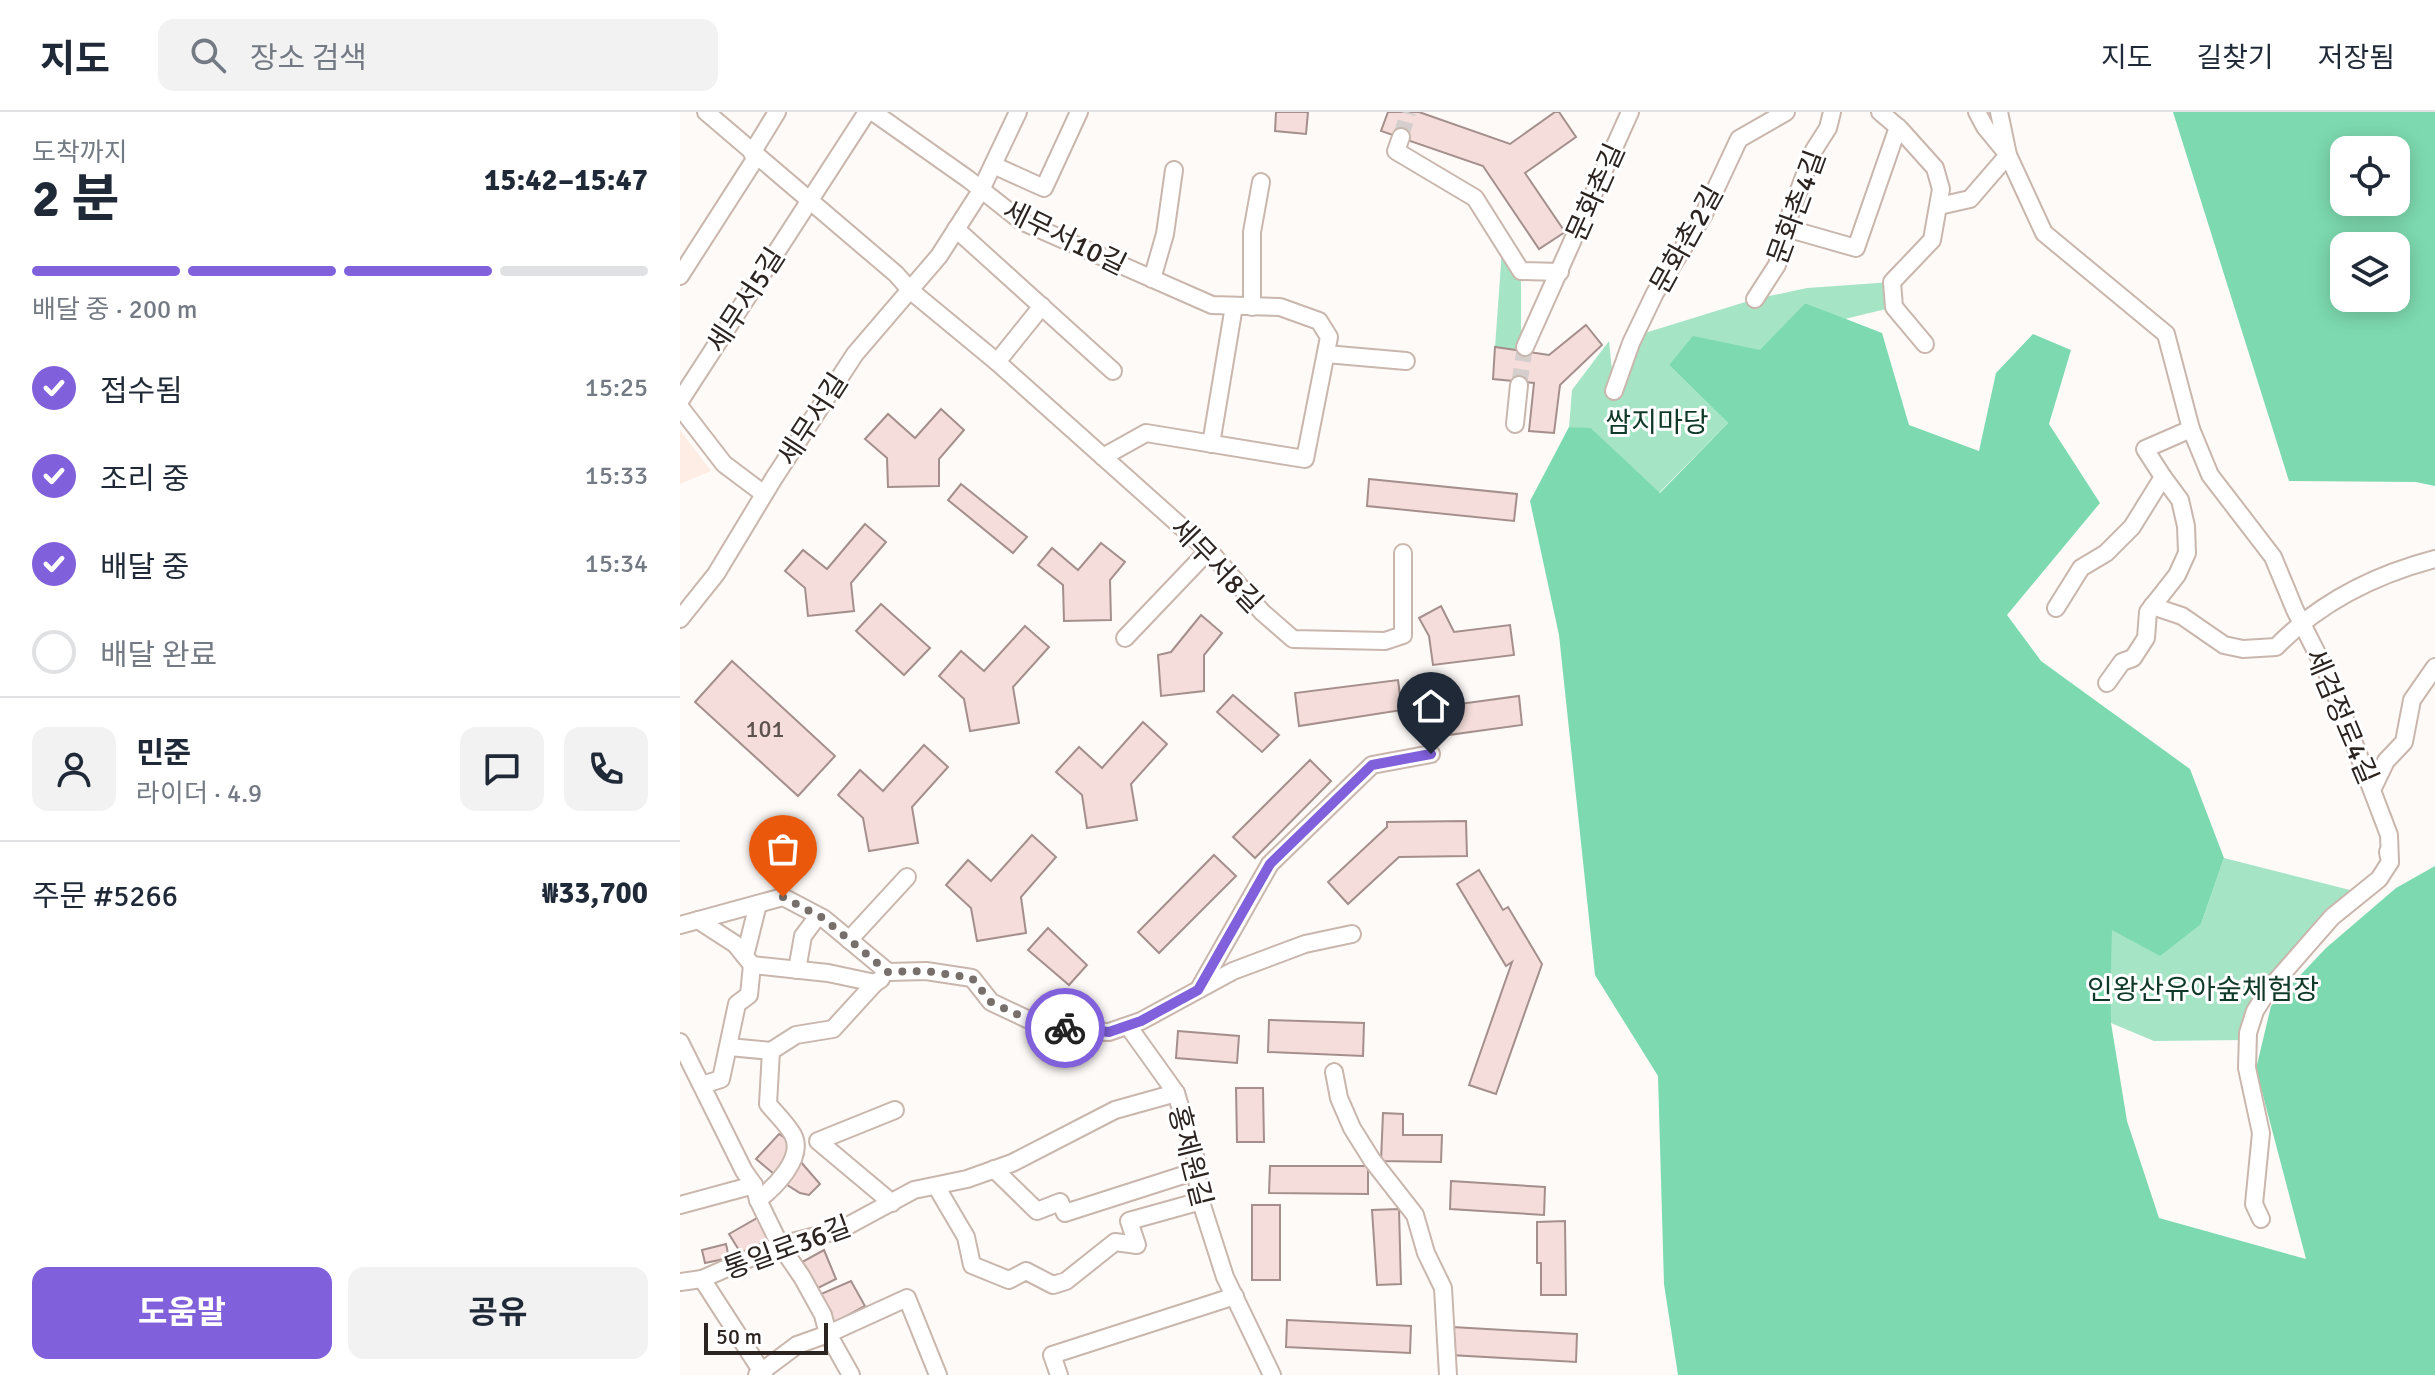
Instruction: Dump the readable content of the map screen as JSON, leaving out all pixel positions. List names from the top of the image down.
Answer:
{
  "streets": {
    "street": [
      "문화촌길",
      "문화촌4길",
      "세무서10길",
      "문화촌2길",
      "세무서5길",
      "세무서길",
      "세무서8길",
      "세검정로4길",
      "홍제원길",
      "통일로36길"
    ]
  },
  "crossings": [
    ["세무서10길", "세무서5길"],
    ["세무서10길", "세무서길"],
    ["세무서10길", "세무서8길"],
    ["세무서5길", "세무서길"],
    ["세무서5길", "세무서8길"],
    ["세무서길", "세무서8길"],
    ["홍제원길", "통일로36길"]
  ],
  "parks": ["쌈지마당", "인왕산유아숲체험장"],
  "house_numbers": ["101"],
  "scale_bar": "50 m",
  "page": {
    "header": "지도",
    "search": "장소 검색",
    "nav": ["지도", "길찾기", "저장됨"],
    "heading": ["2 분", "도착까지", "15:42–15:47"],
    "panel": [
      "민준",
      "라이더 · 4.9",
      "주문 #5266",
      "₩33,700"
    ],
    "bar": "배달 중 · 200 m",
    "list": [
      ["접수됨", "15:25"],
      ["조리 중", "15:33"],
      ["배달 중", "15:34"],
      "배달 완료"
    ],
    "buttons": ["도움말", "공유"],
    "scale": "50 m"
  }
}
